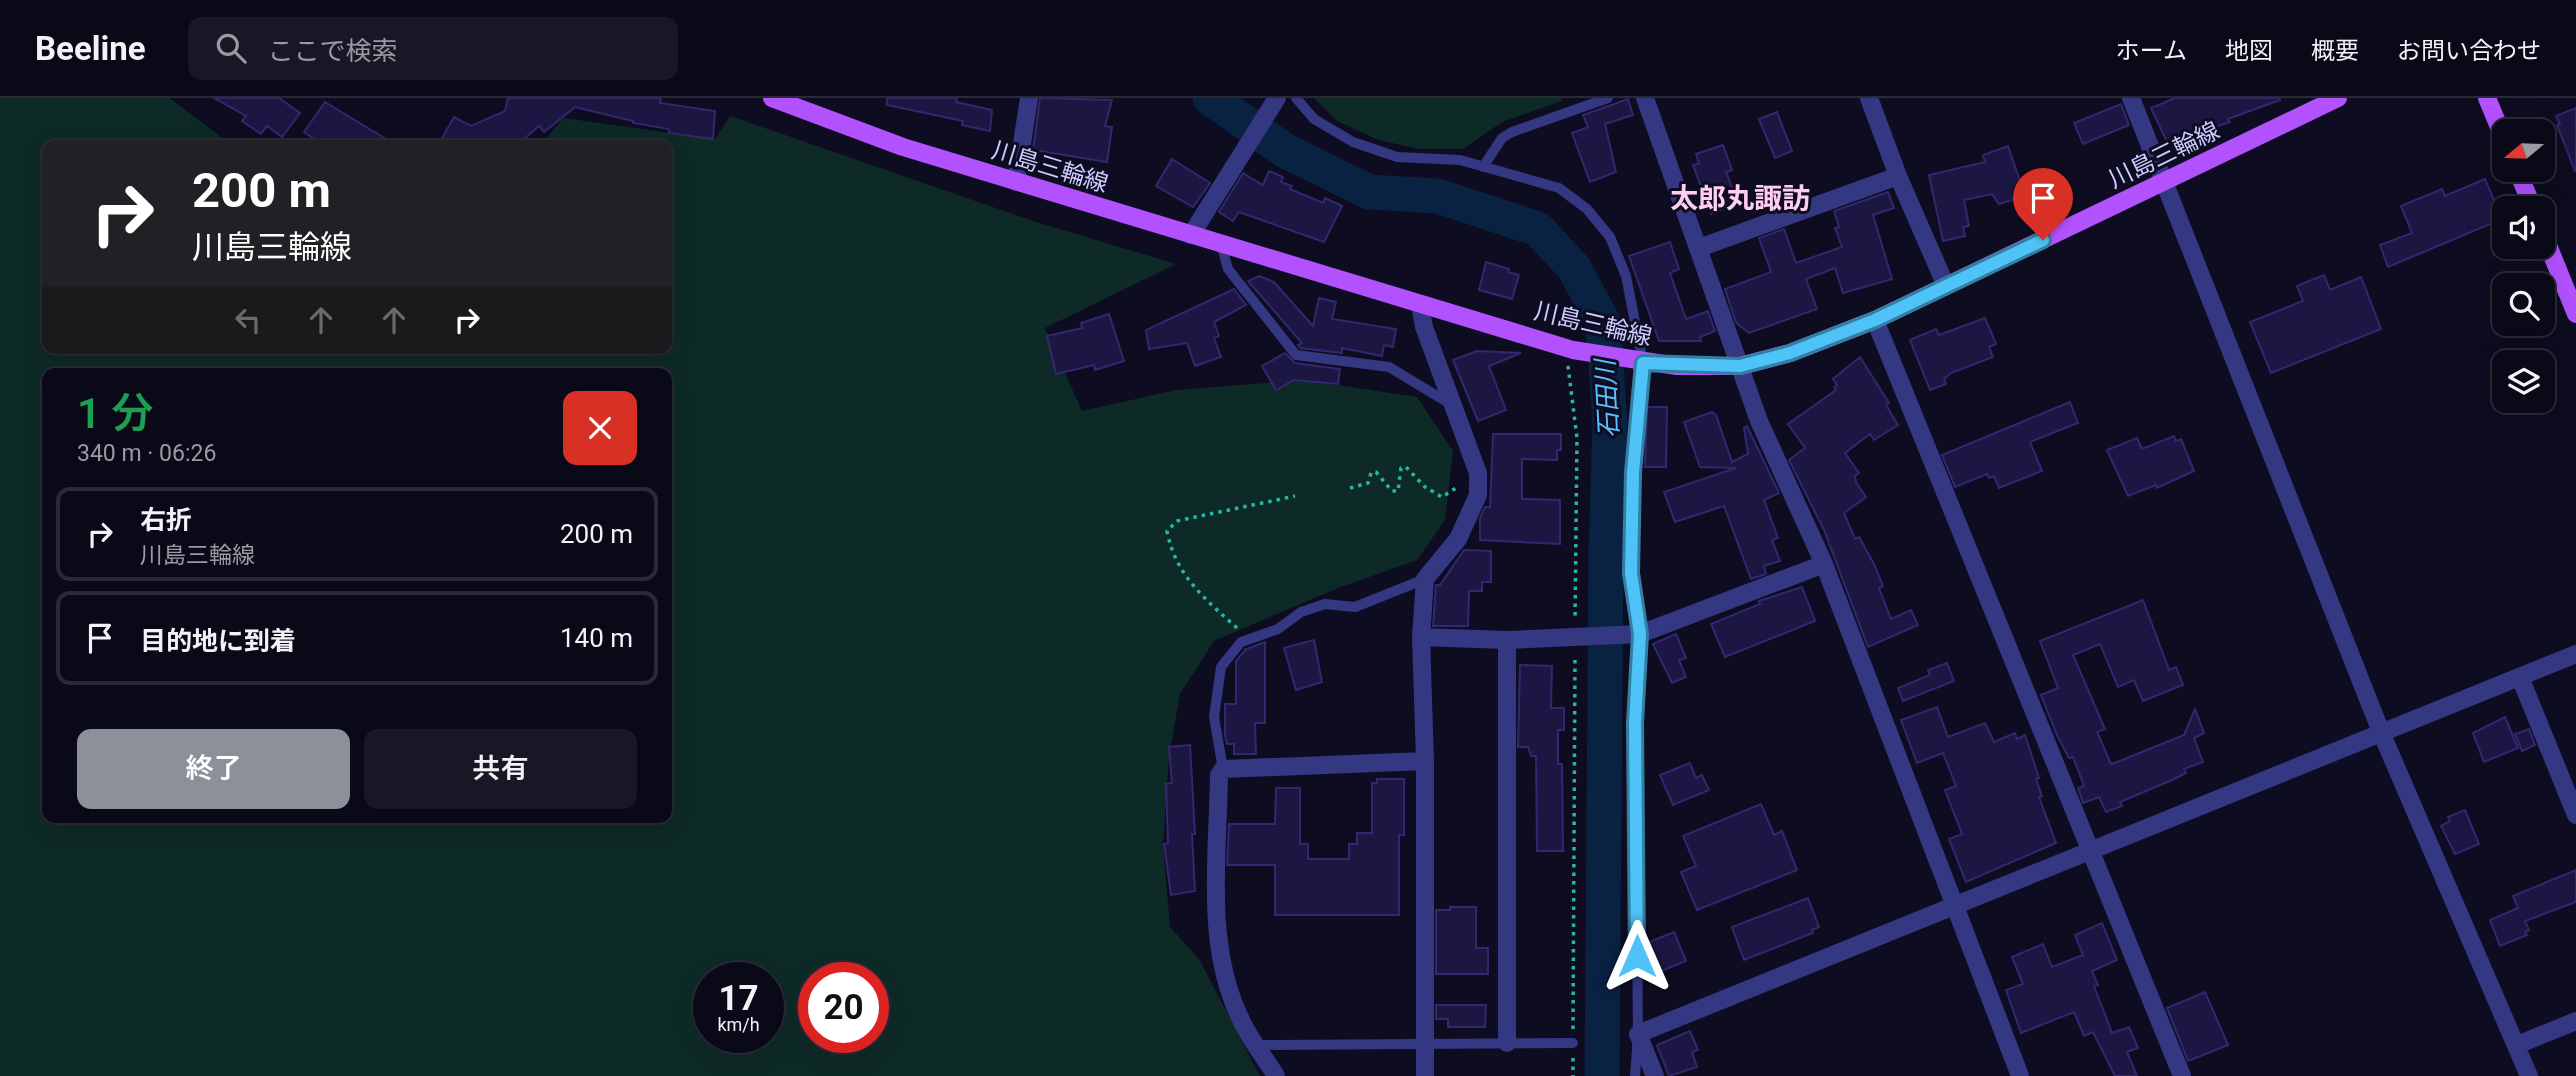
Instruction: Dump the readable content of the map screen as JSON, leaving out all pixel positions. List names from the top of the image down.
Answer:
{
  "streets": {
    "main road": ["川島三輪線"]
  },
  "districts": ["太郎丸諏訪"],
  "water": ["石田川"],
  "north": "left",
  "page": {
    "header": "Beeline",
    "search": "ここで検索",
    "nav": [
      "ホーム",
      "地図",
      "概要",
      "お問い合わせ"
    ],
    "turn": ["200 m", "川島三輪線"],
    "heading": ["1 分", "340 m · 06:26"],
    "list": [
      {
        "name": "右折",
        "note": "川島三輪線",
        "value": "200 m"
      },
      {
        "name": "目的地に到着",
        "value": "140 m"
      }
    ],
    "buttons": ["終了", "共有"],
    "speed": "17 km/h",
    "limit": "20"
  }
}
